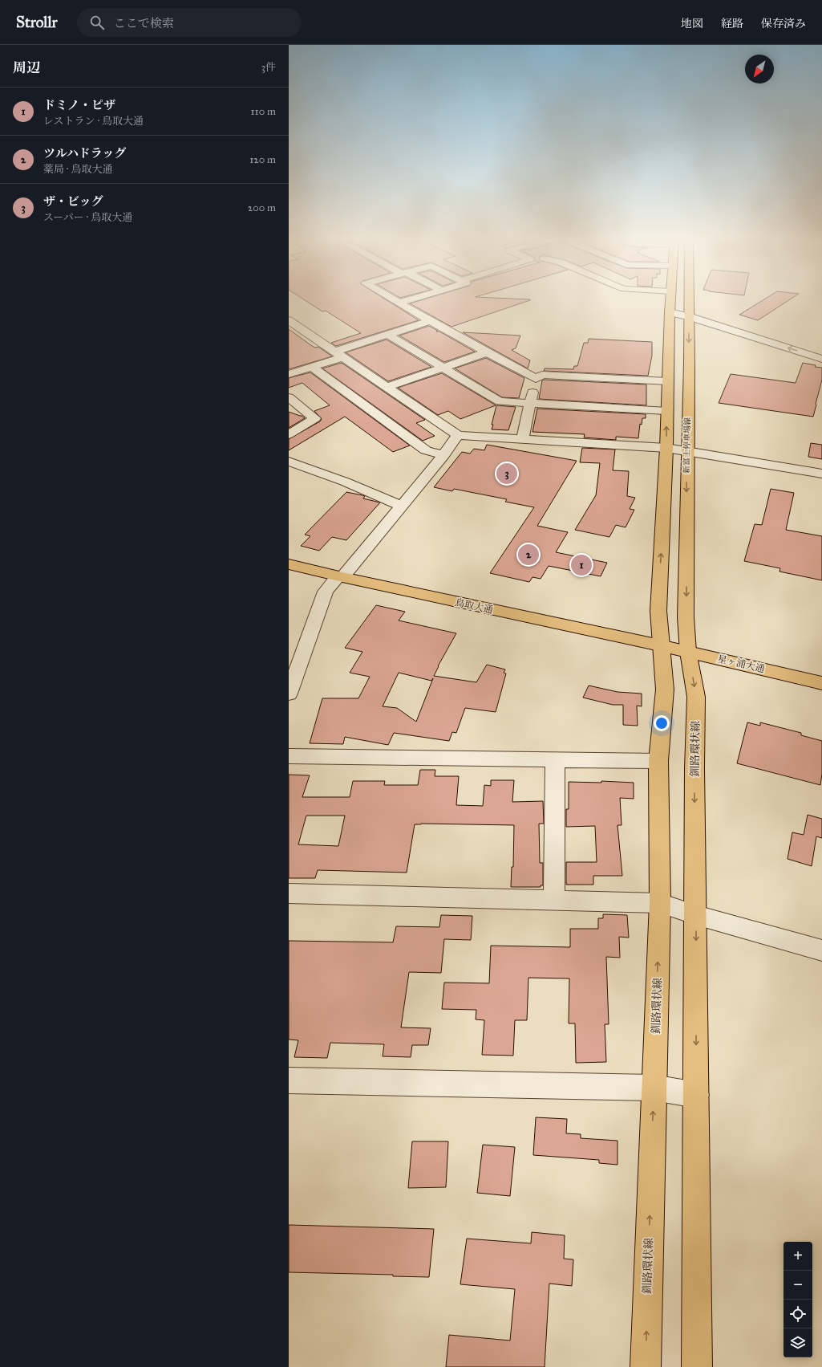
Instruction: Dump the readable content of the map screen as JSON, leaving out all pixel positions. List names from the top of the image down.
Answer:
{
  "streets": {
    "main road": [
      "新富士停車場線",
      "鳥取大通",
      "星ヶ浦大通",
      "釧路環状線"
    ]
  },
  "crossings": [
    ["新富士停車場線", "星ヶ浦大通"],
    ["新富士停車場線", "釧路環状線"],
    ["鳥取大通", "星ヶ浦大通"],
    ["鳥取大通", "釧路環状線"],
    ["星ヶ浦大通", "釧路環状線"]
  ],
  "north": "bottom left",
  "page": {
    "header": "Strollr",
    "search": "ここで検索",
    "nav": ["地図", "経路", "保存済み"],
    "heading": ["周辺", "3件"],
    "list": [
      {
        "mark": "1",
        "name": "ドミノ・ピザ",
        "note": "レストラン · 鳥取大通",
        "value": "110 m"
      },
      {
        "mark": "2",
        "name": "ツルハドラッグ",
        "note": "薬局 · 鳥取大通",
        "value": "120 m"
      },
      {
        "mark": "3",
        "name": "ザ・ビッグ",
        "note": "スーパー · 鳥取大通",
        "value": "200 m"
      }
    ],
    "pins": ["3", "2", "1"],
    "map_buttons": ["+", "−"]
  }
}
